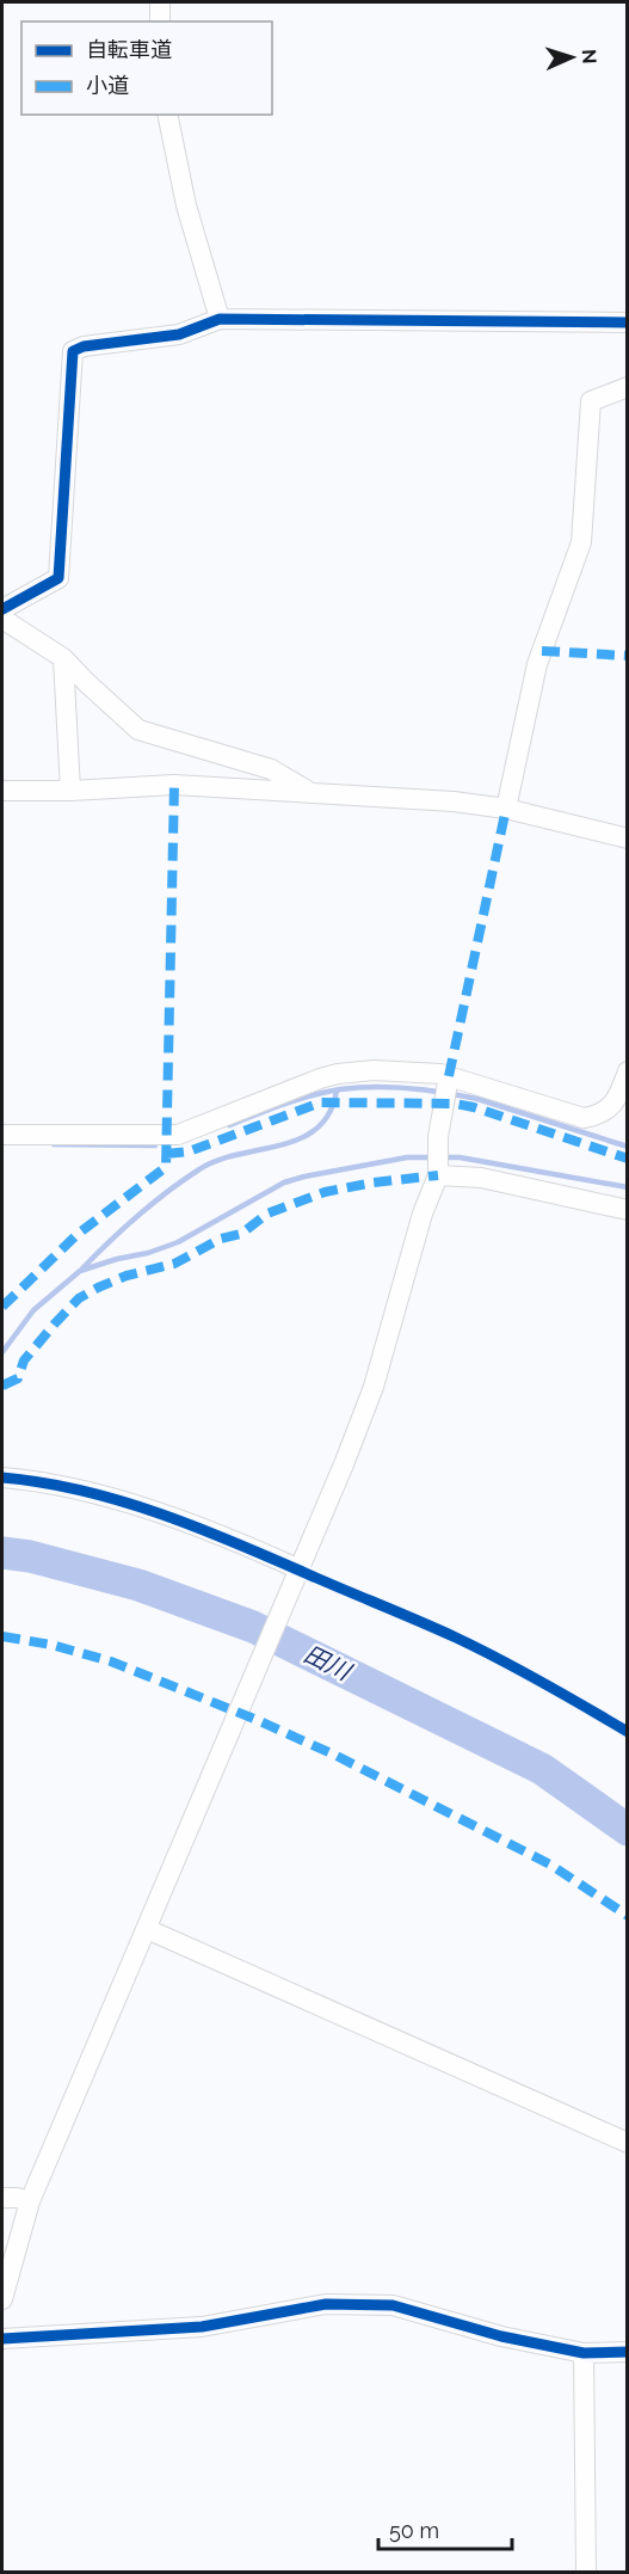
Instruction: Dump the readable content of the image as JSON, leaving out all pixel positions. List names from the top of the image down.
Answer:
{
  "water": ["田川"],
  "legend": ["自転車道", "小道"],
  "scale_bar": "50 m",
  "north": "right"
}
